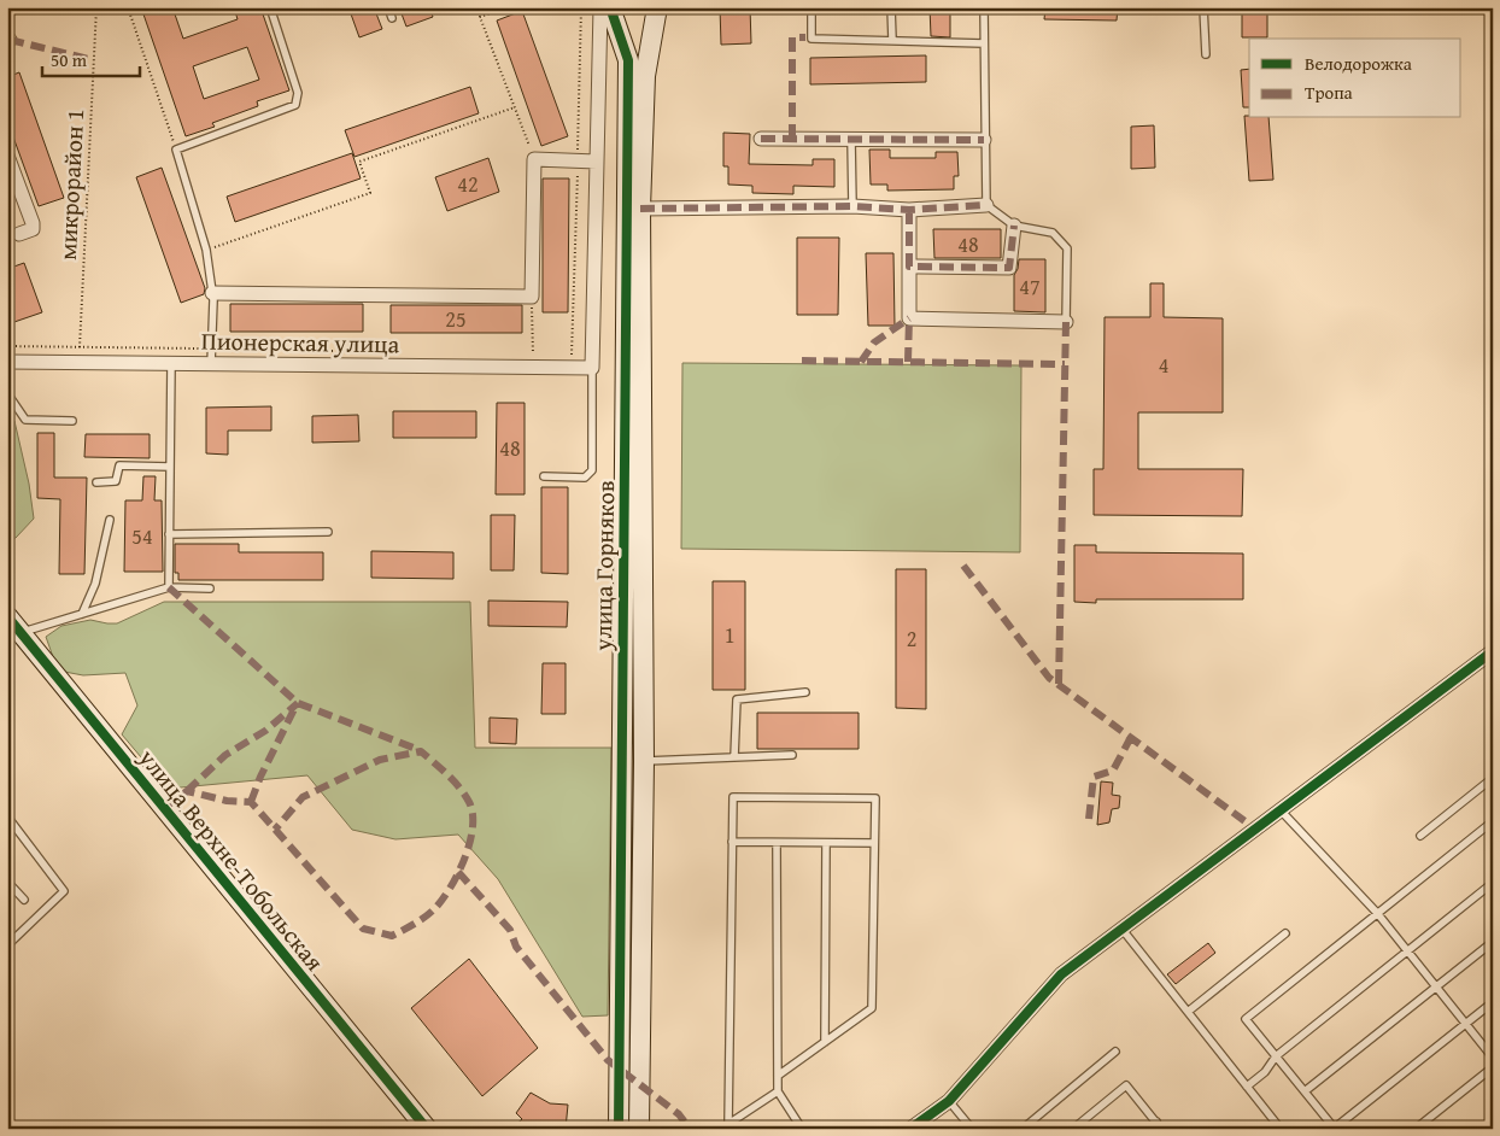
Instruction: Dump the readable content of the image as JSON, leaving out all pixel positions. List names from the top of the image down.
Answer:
{
  "streets": {
    "street": ["Пионерская улица", "улица Горняков", "улица Верхне-Тобольская"],
    "path": ["микрорайон 1"]
  },
  "crossings": [
    ["микрорайон 1", "Пионерская улица"]
  ],
  "house_numbers": [
    "42",
    "48",
    "47",
    "25",
    "4",
    "48",
    "54",
    "1",
    "2"
  ],
  "legend": ["Велодорожка", "Тропа"],
  "scale_bar": "50 m"
}
